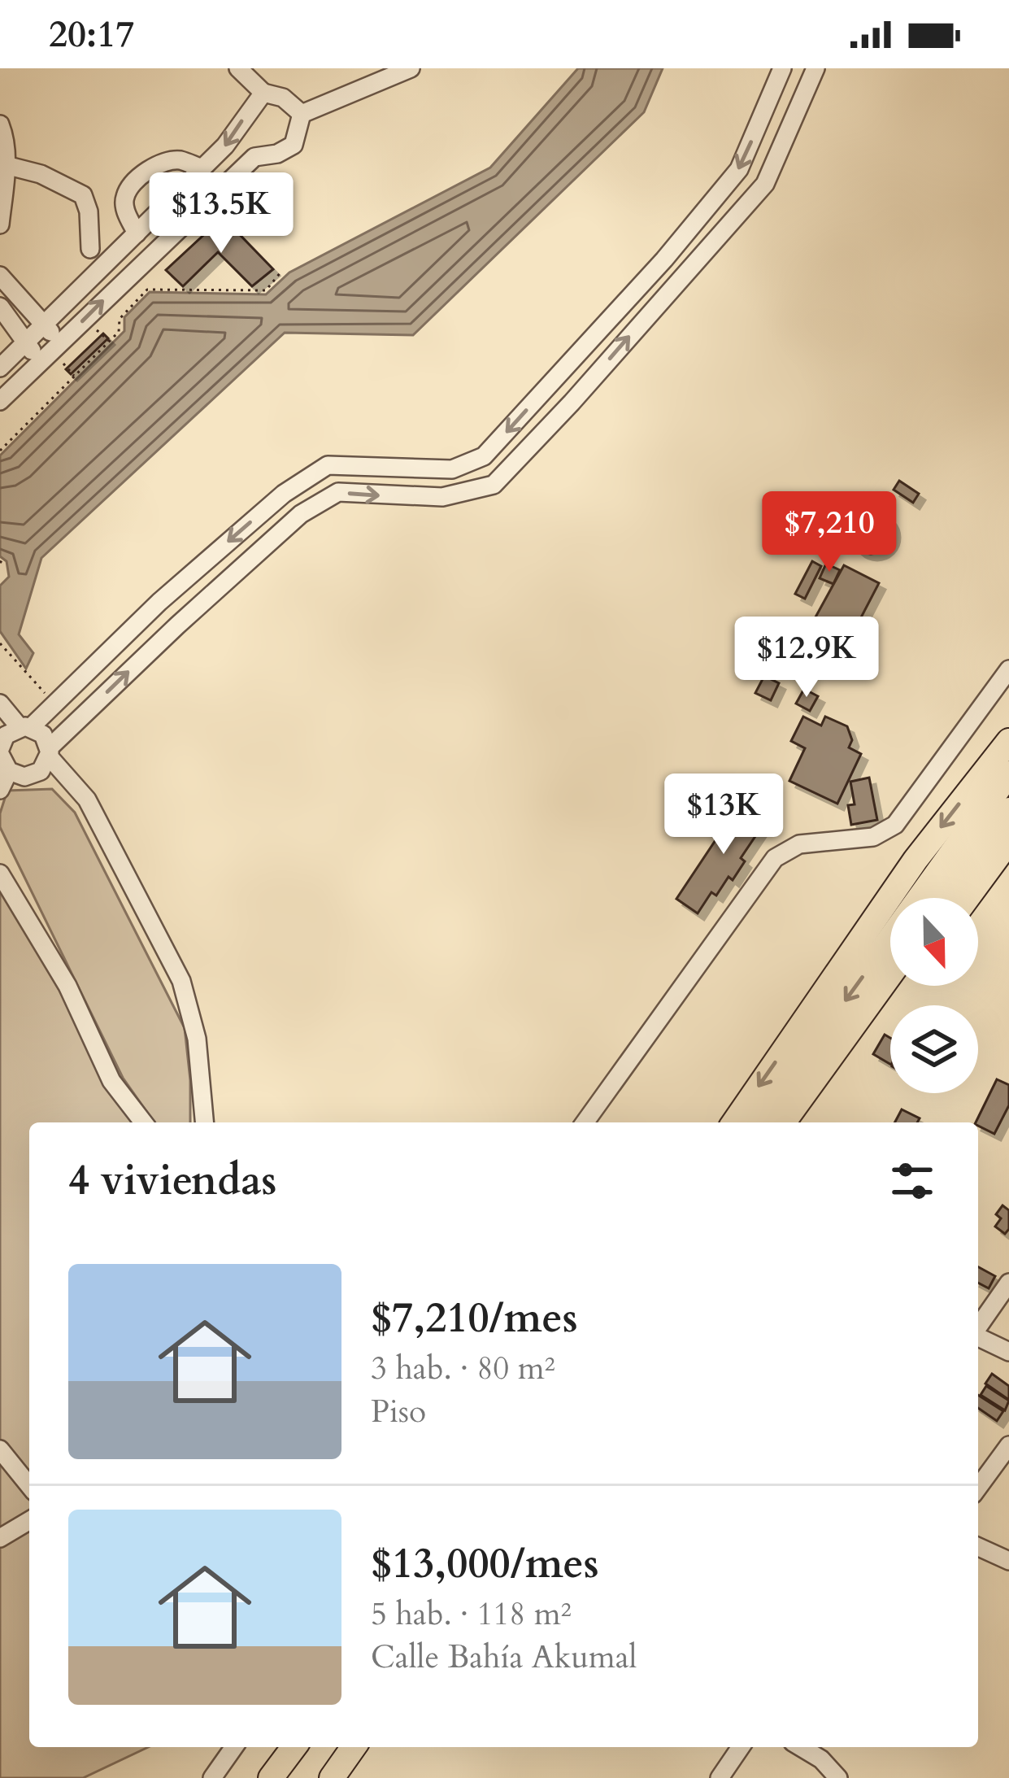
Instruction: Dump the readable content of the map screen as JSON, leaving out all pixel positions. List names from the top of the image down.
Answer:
{
  "north": "bottom",
  "page": {
    "status": "20:17",
    "price": [
      "$13.5K",
      "$7,210",
      "$12.9K",
      "$13K"
    ],
    "heading": "4 viviendas",
    "list": [
      {
        "name": "$7,210/mes",
        "note": "3 hab. · 80 m² · Piso"
      },
      {
        "name": "$13,000/mes",
        "note": "5 hab. · 118 m² · Calle Bahía Akumal"
      }
    ]
  }
}
